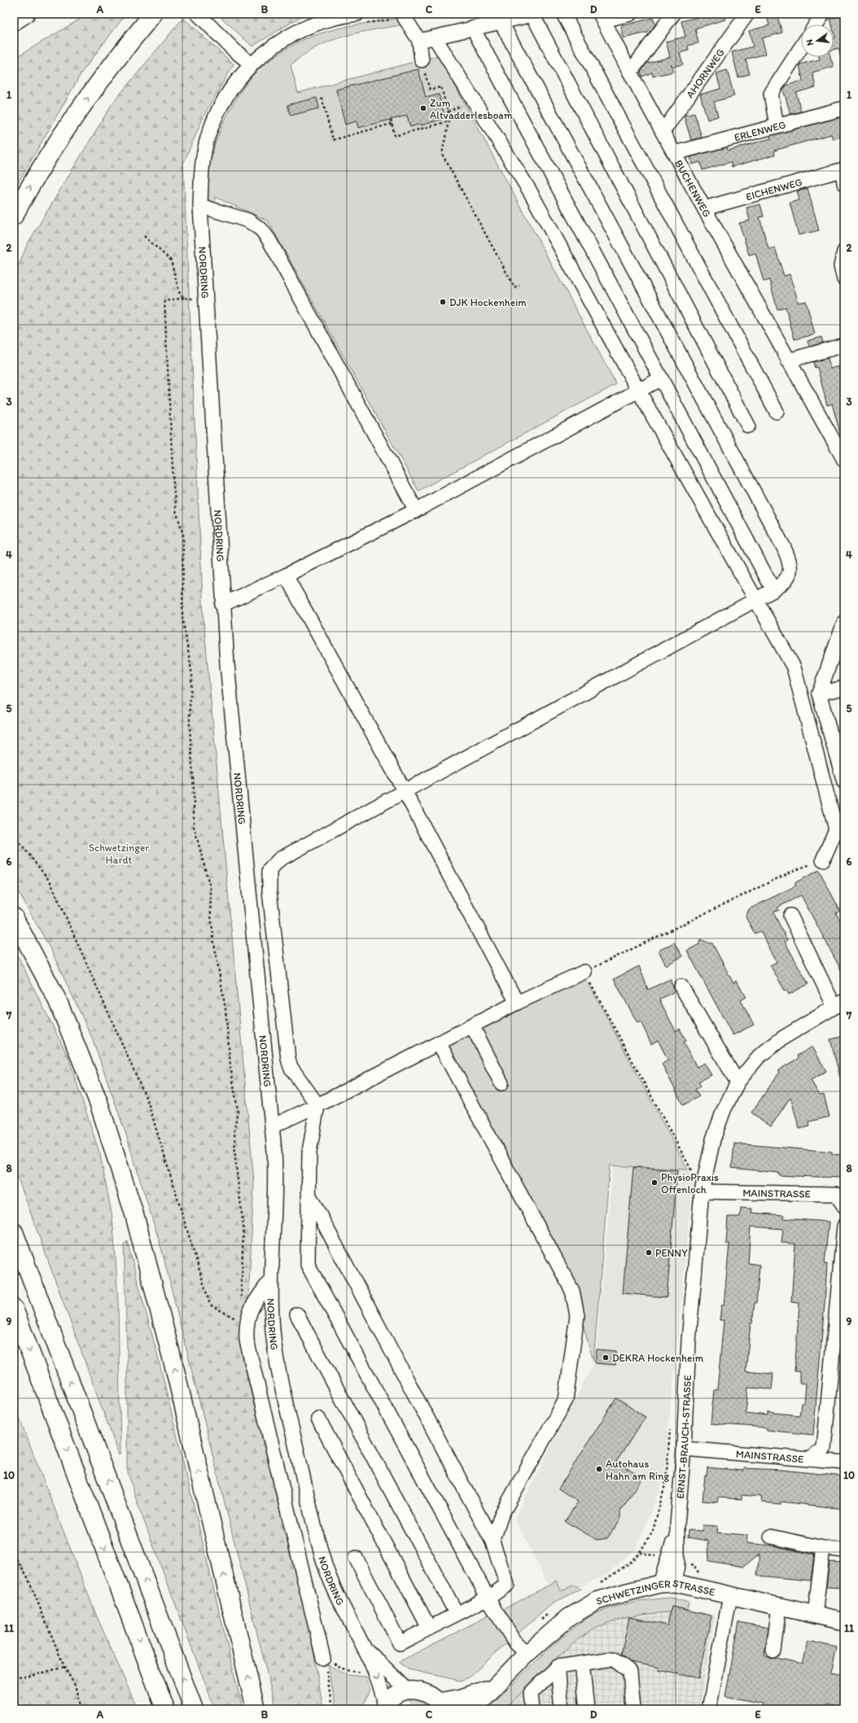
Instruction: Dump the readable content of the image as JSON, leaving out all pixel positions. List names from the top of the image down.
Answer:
{
  "streets": {
    "main road": ["SCHWETZINGER STRASSE"],
    "street": [
      "AHORNWEG",
      "ERLENWEG",
      "BUCHENWEG",
      "EICHENWEG",
      "NORDRING",
      "MAINSTRASSE",
      "ERNST-BRAUCH-STRASSE"
    ]
  },
  "crossings": [
    ["AHORNWEG", "BUCHENWEG"],
    ["ERLENWEG", "BUCHENWEG"],
    ["BUCHENWEG", "EICHENWEG"],
    ["MAINSTRASSE", "ERNST-BRAUCH-STRASSE"],
    ["ERNST-BRAUCH-STRASSE", "SCHWETZINGER STRASSE"]
  ],
  "parks": ["Schwetzinger Hardt"],
  "places": [
    "Zum Altvadderlesboam",
    "DJK Hockenheim",
    "PhysioPraxis Offenloch",
    "PENNY",
    "DEKRA Hockenheim",
    "Autohaus Hahn am Ring"
  ],
  "north": "left",
  "grid": {
    "columns": [
      "A",
      "B",
      "C",
      "D",
      "E"
    ],
    "rows": [
      "1",
      "2",
      "3",
      "4",
      "5",
      "6",
      "7",
      "8",
      "9",
      "10",
      "11"
    ]
  }
}
